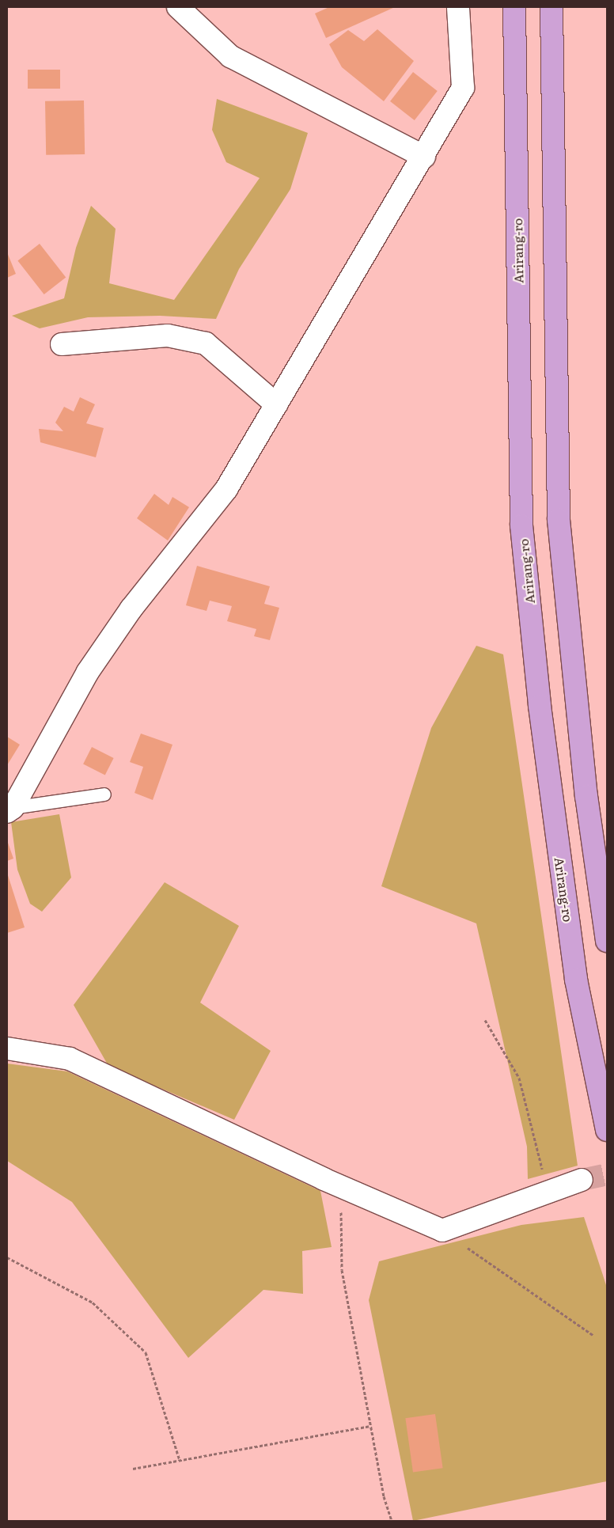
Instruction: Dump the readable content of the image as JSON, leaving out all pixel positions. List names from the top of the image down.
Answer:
{
  "streets": {
    "highway": ["Arirang-ro"]
  }
}
